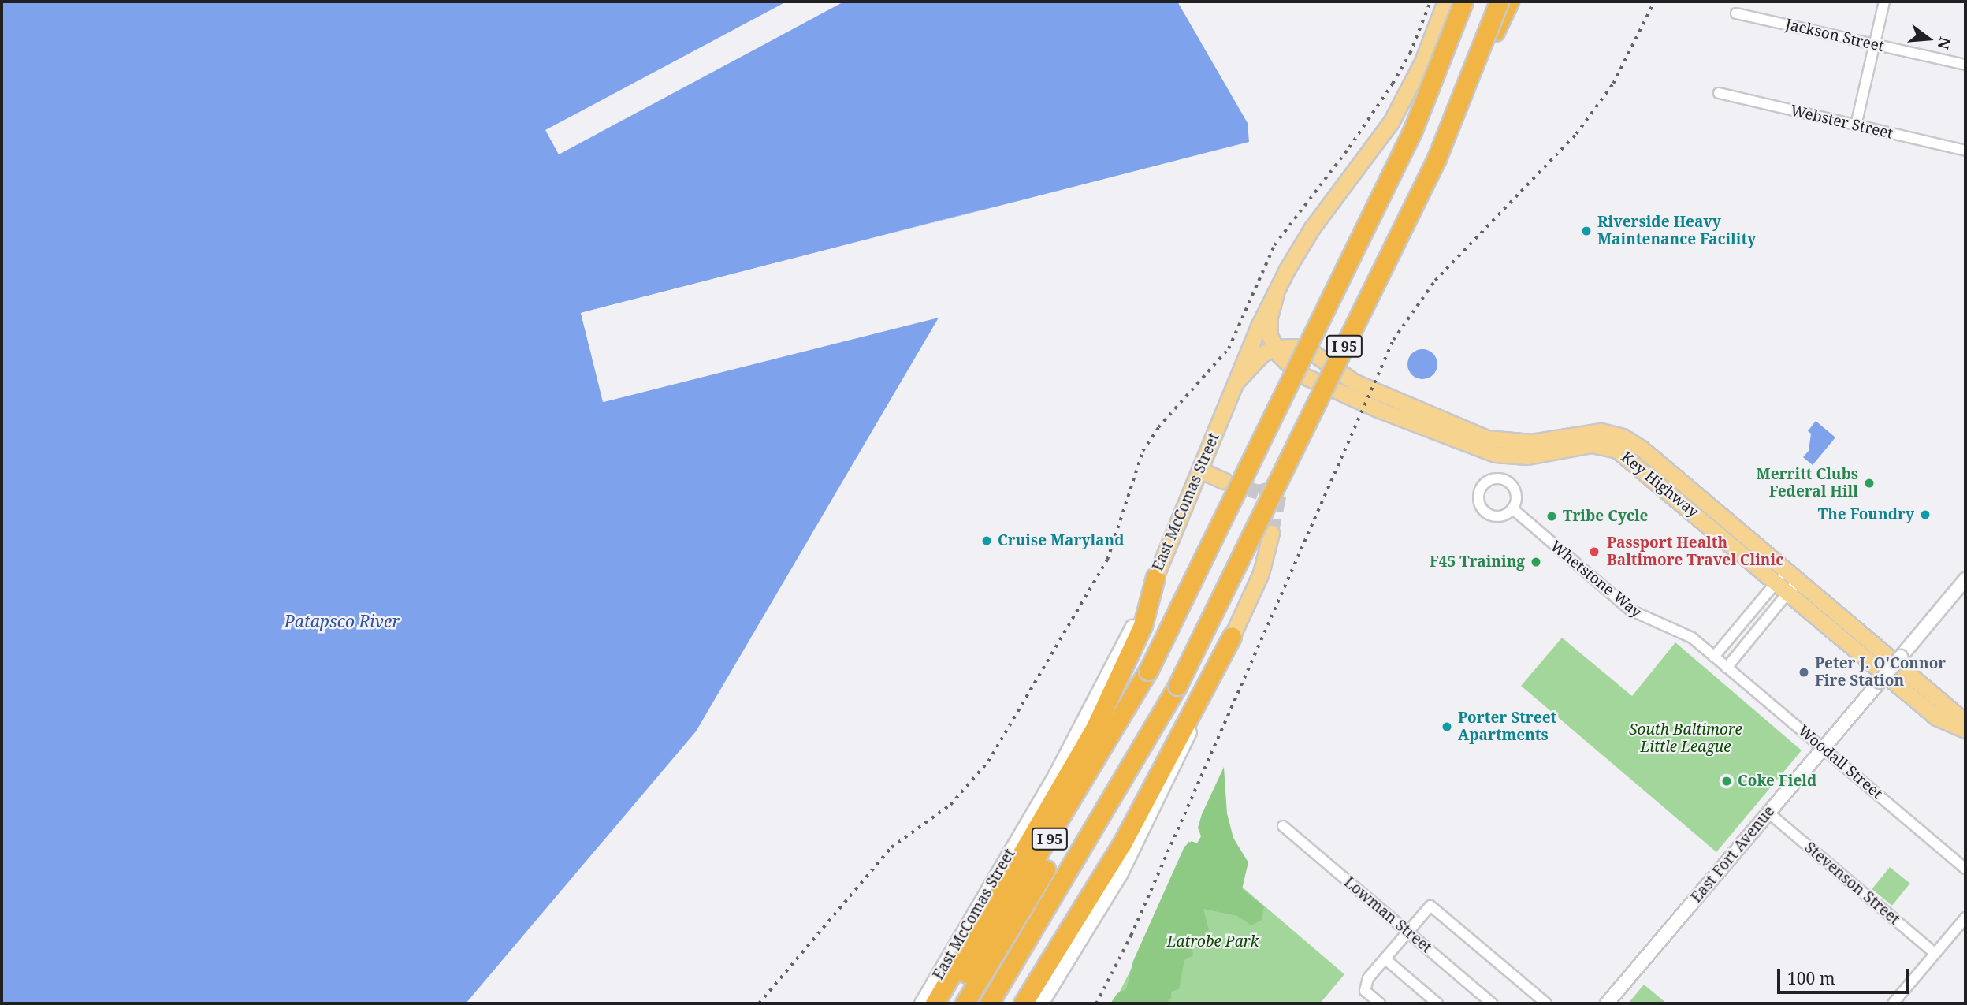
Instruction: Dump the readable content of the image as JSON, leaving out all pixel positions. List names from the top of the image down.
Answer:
{
  "streets": {
    "highway": ["I 95"],
    "main road": ["Key Highway", "East McComas Street"],
    "street": [
      "Jackson Street",
      "Webster Street",
      "Whetstone Way",
      "Woodall Street",
      "East Fort Avenue",
      "Stevenson Street",
      "Lowman Street"
    ]
  },
  "crossings": [
    ["Whetstone Way", "Woodall Street"],
    ["Woodall Street", "East Fort Avenue"],
    ["East Fort Avenue", "Stevenson Street"]
  ],
  "water": ["Patapsco River"],
  "parks": ["South Baltimore Little League", "Latrobe Park"],
  "places": [
    "Riverside Heavy Maintenance Facility",
    "Merritt Clubs Federal Hill",
    "The Foundry",
    "Tribe Cycle",
    "Cruise Maryland",
    "Passport Health Baltimore Travel Clinic",
    "F45 Training",
    "Peter J. O'Connor Fire Station",
    "Porter Street Apartments",
    "Coke Field"
  ],
  "scale_bar": "100 m",
  "north": "right"
}
